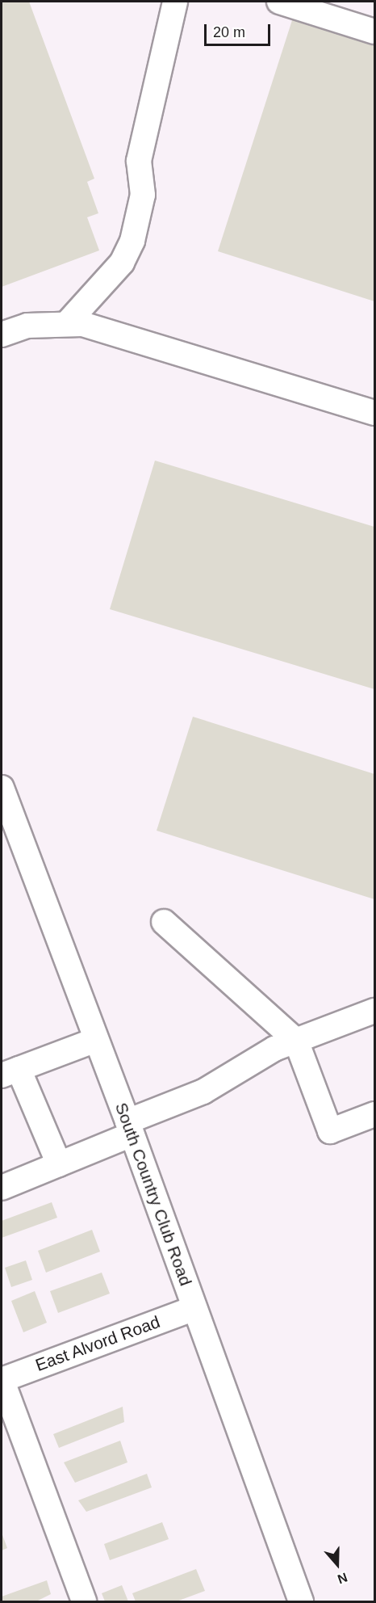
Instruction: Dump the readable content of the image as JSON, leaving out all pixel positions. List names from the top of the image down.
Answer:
{
  "streets": {
    "street": ["South Country Club Road", "East Alvord Road"]
  },
  "crossings": [
    ["South Country Club Road", "East Alvord Road"]
  ],
  "scale_bar": "20 m",
  "north": "bottom"
}
